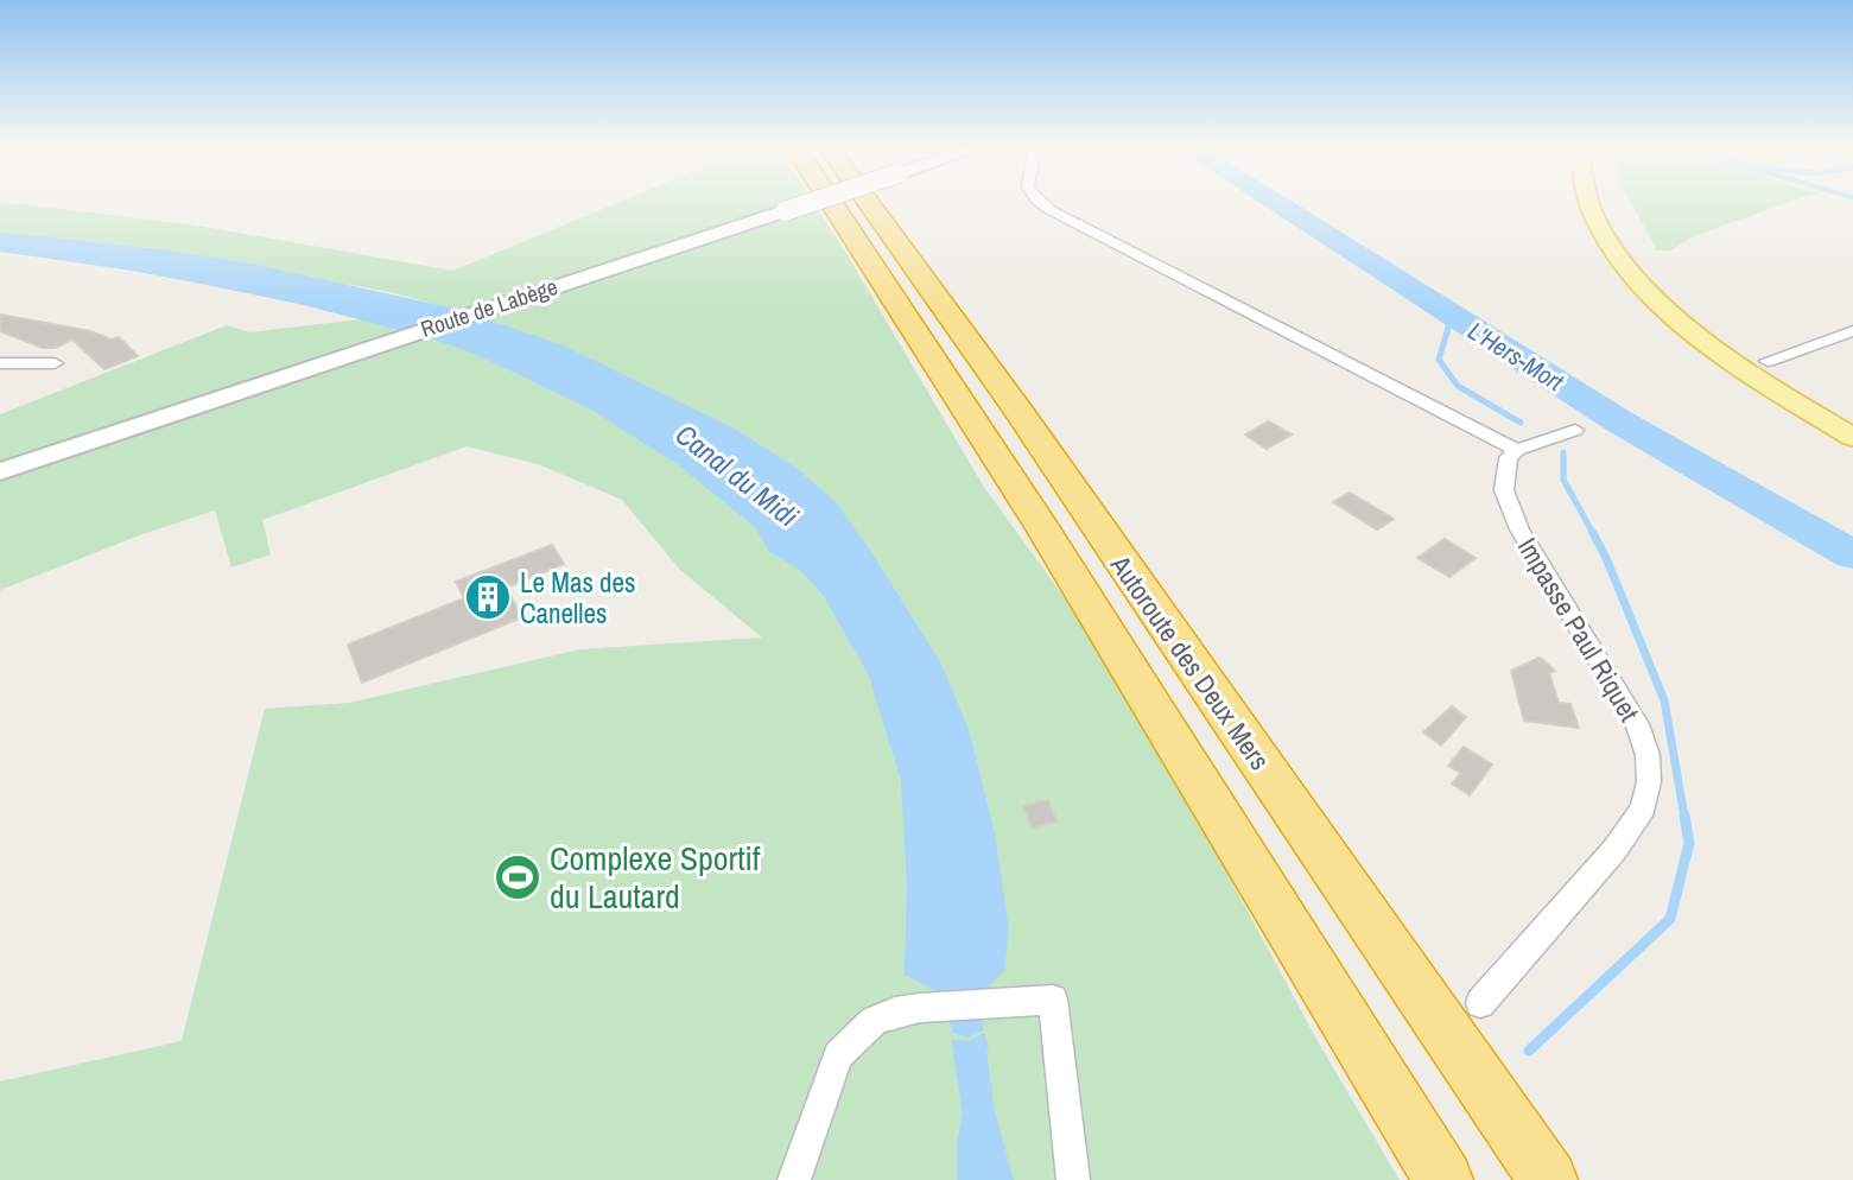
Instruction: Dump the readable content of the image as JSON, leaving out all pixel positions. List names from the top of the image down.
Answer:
{
  "streets": {
    "highway": ["Autoroute des Deux Mers"],
    "street": ["Route de Labège", "Impasse Paul Riquet"]
  },
  "water": ["L'Hers-Mort", "Canal du Midi"],
  "places": {
    "building": ["Le Mas des Canelles"],
    "sports": ["Complexe Sportif du Lautard"]
  }
}
